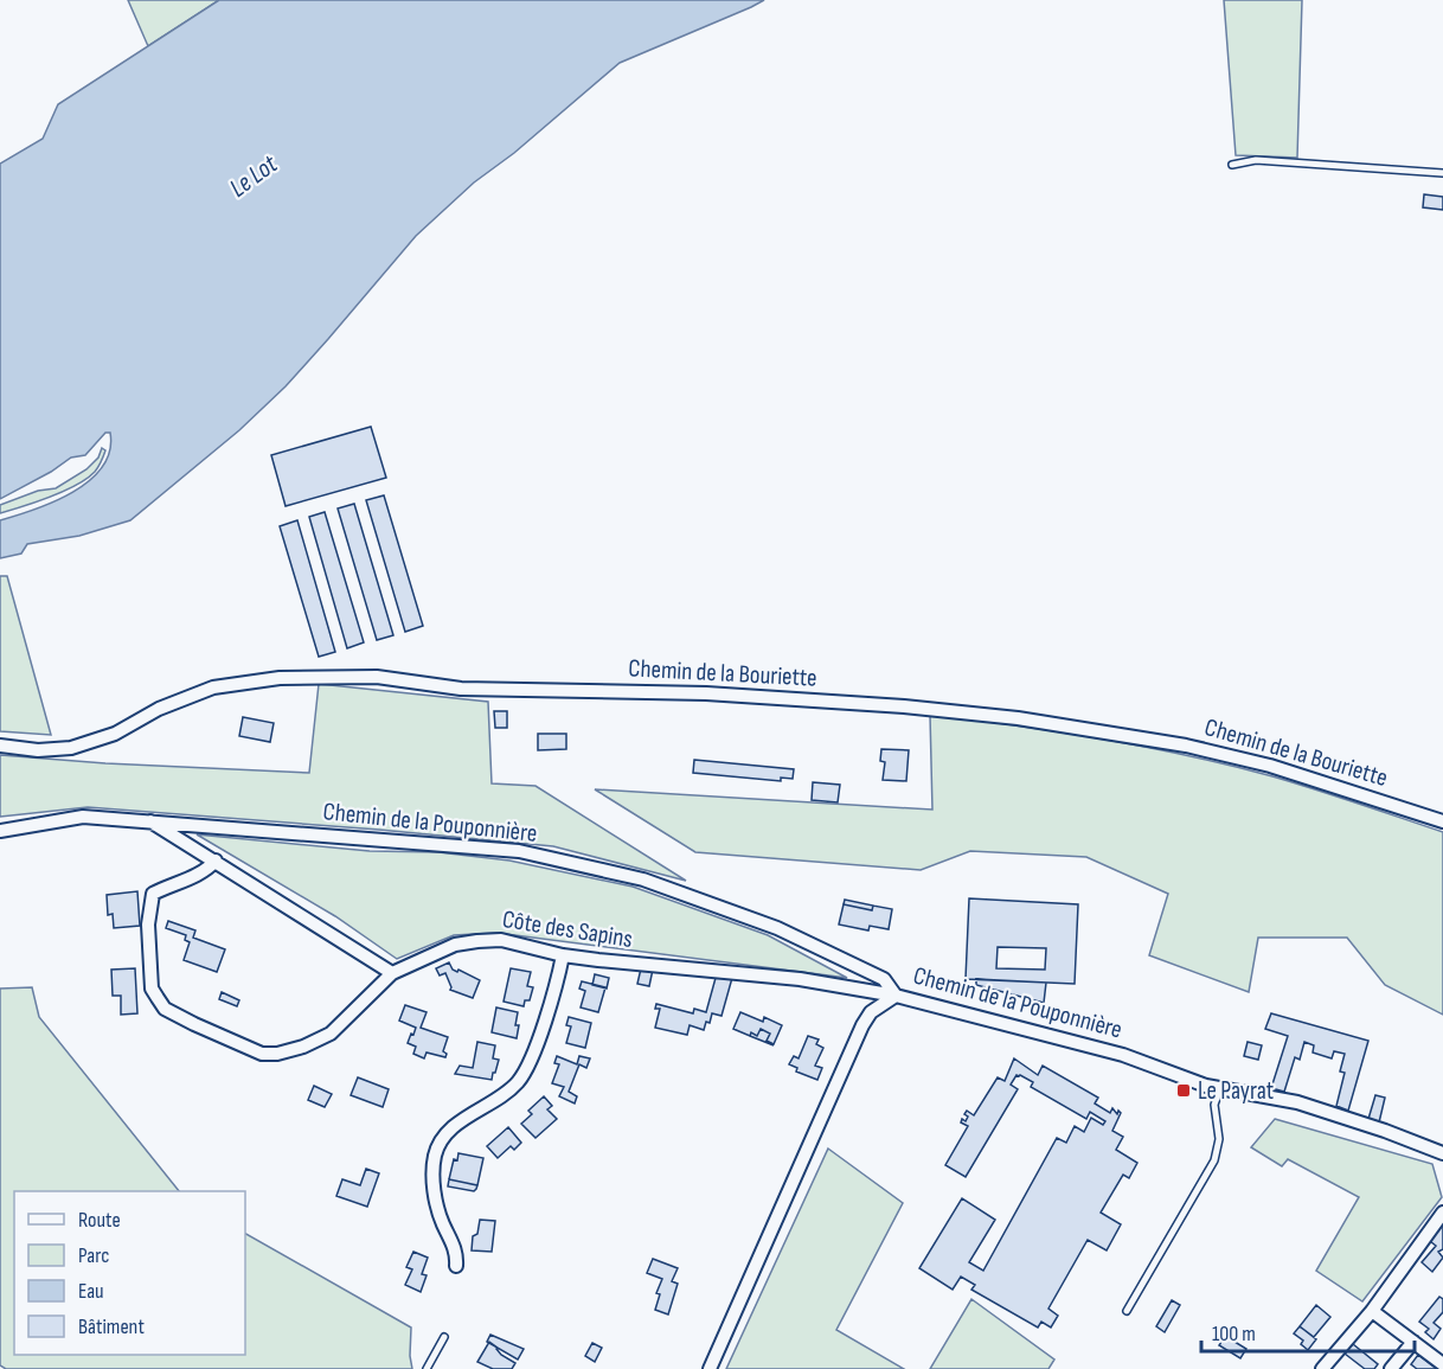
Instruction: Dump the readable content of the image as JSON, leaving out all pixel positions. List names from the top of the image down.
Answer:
{
  "streets": {
    "street": ["Chemin de la Bouriette", "Chemin de la Pouponnière", "Côte des Sapins"]
  },
  "crossings": [
    ["Chemin de la Pouponnière", "Côte des Sapins"]
  ],
  "water": ["Le Lot"],
  "places": {
    "transit": ["Le Payrat"]
  },
  "legend": [
    "Route",
    "Parc",
    "Eau",
    "Bâtiment"
  ],
  "scale_bar": "100 m"
}
